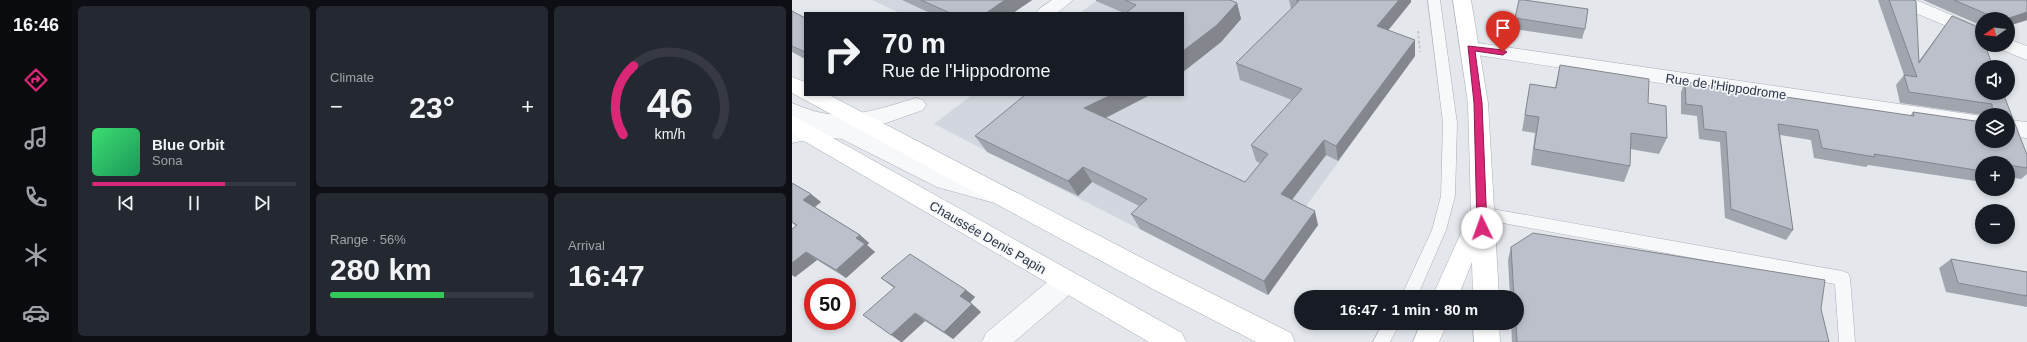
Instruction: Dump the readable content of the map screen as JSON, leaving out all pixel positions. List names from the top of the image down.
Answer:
{
  "streets": {
    "main road": ["Chaussée Denis Papin"],
    "street": ["Rue de l'Hippodrome"]
  },
  "north": "left",
  "page": {
    "tabs": "16:46",
    "tile": [
      "Climate",
      ["Range · 56%", "280 km"],
      ["Arrival", "16:47"]
    ],
    "map_buttons": ["+", "−"],
    "turn": ["70 m", "Rue de l'Hippodrome"],
    "heat": ["−", "23°", "+"],
    "song": ["Blue Orbit", "Sona"],
    "limit": "50",
    "trip": "16:47 · 1 min · 80 m",
    "gauge": ["46", "km/h"]
  }
}
